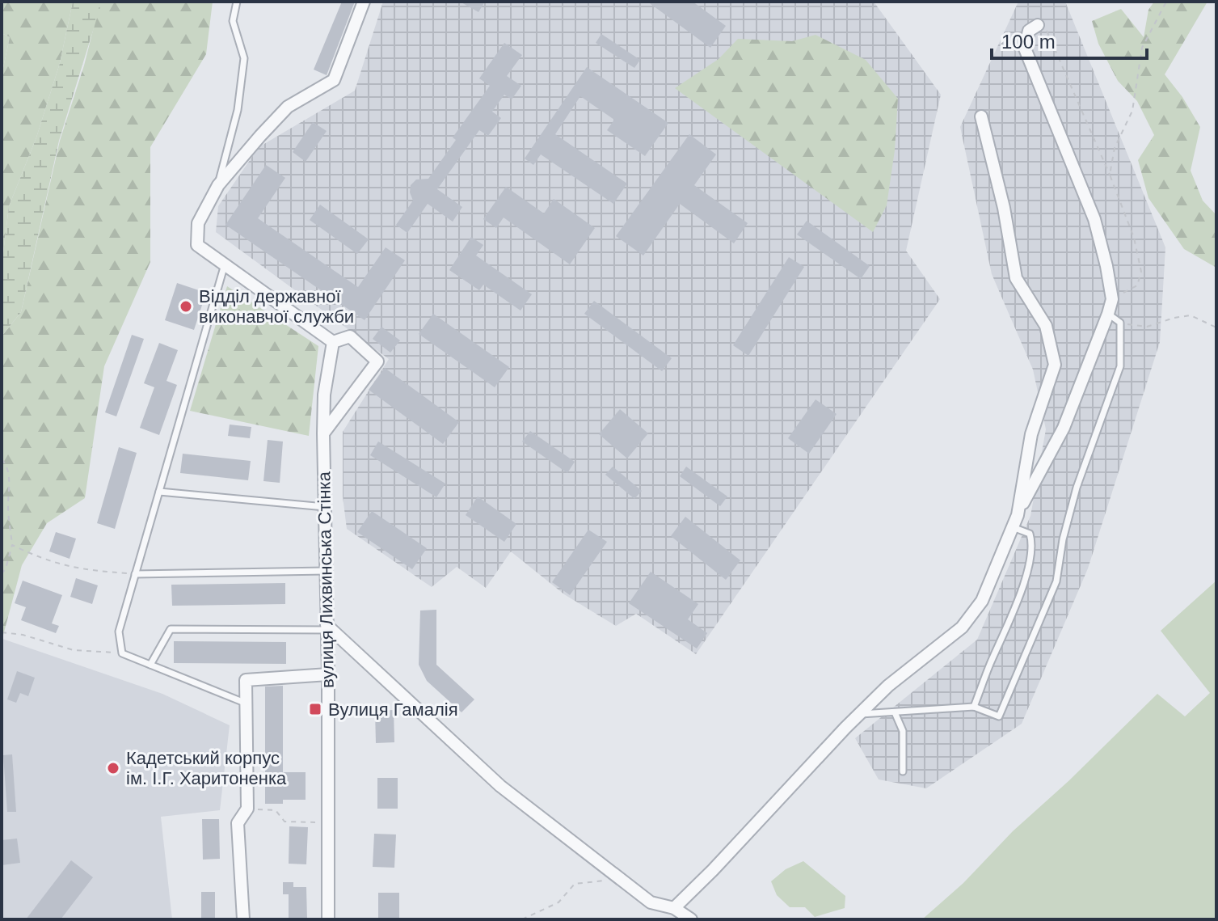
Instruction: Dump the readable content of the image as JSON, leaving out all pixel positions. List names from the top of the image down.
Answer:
{
  "streets": {
    "street": ["вулиця Лихвинська Стінка"]
  },
  "places": {
    "other": ["Відділ державної виконавчої служби", "Кадетський корпус ім. І.Г. Харитоненка"],
    "transit": ["Вулиця Гамалія"]
  },
  "scale_bar": "100 m"
}
